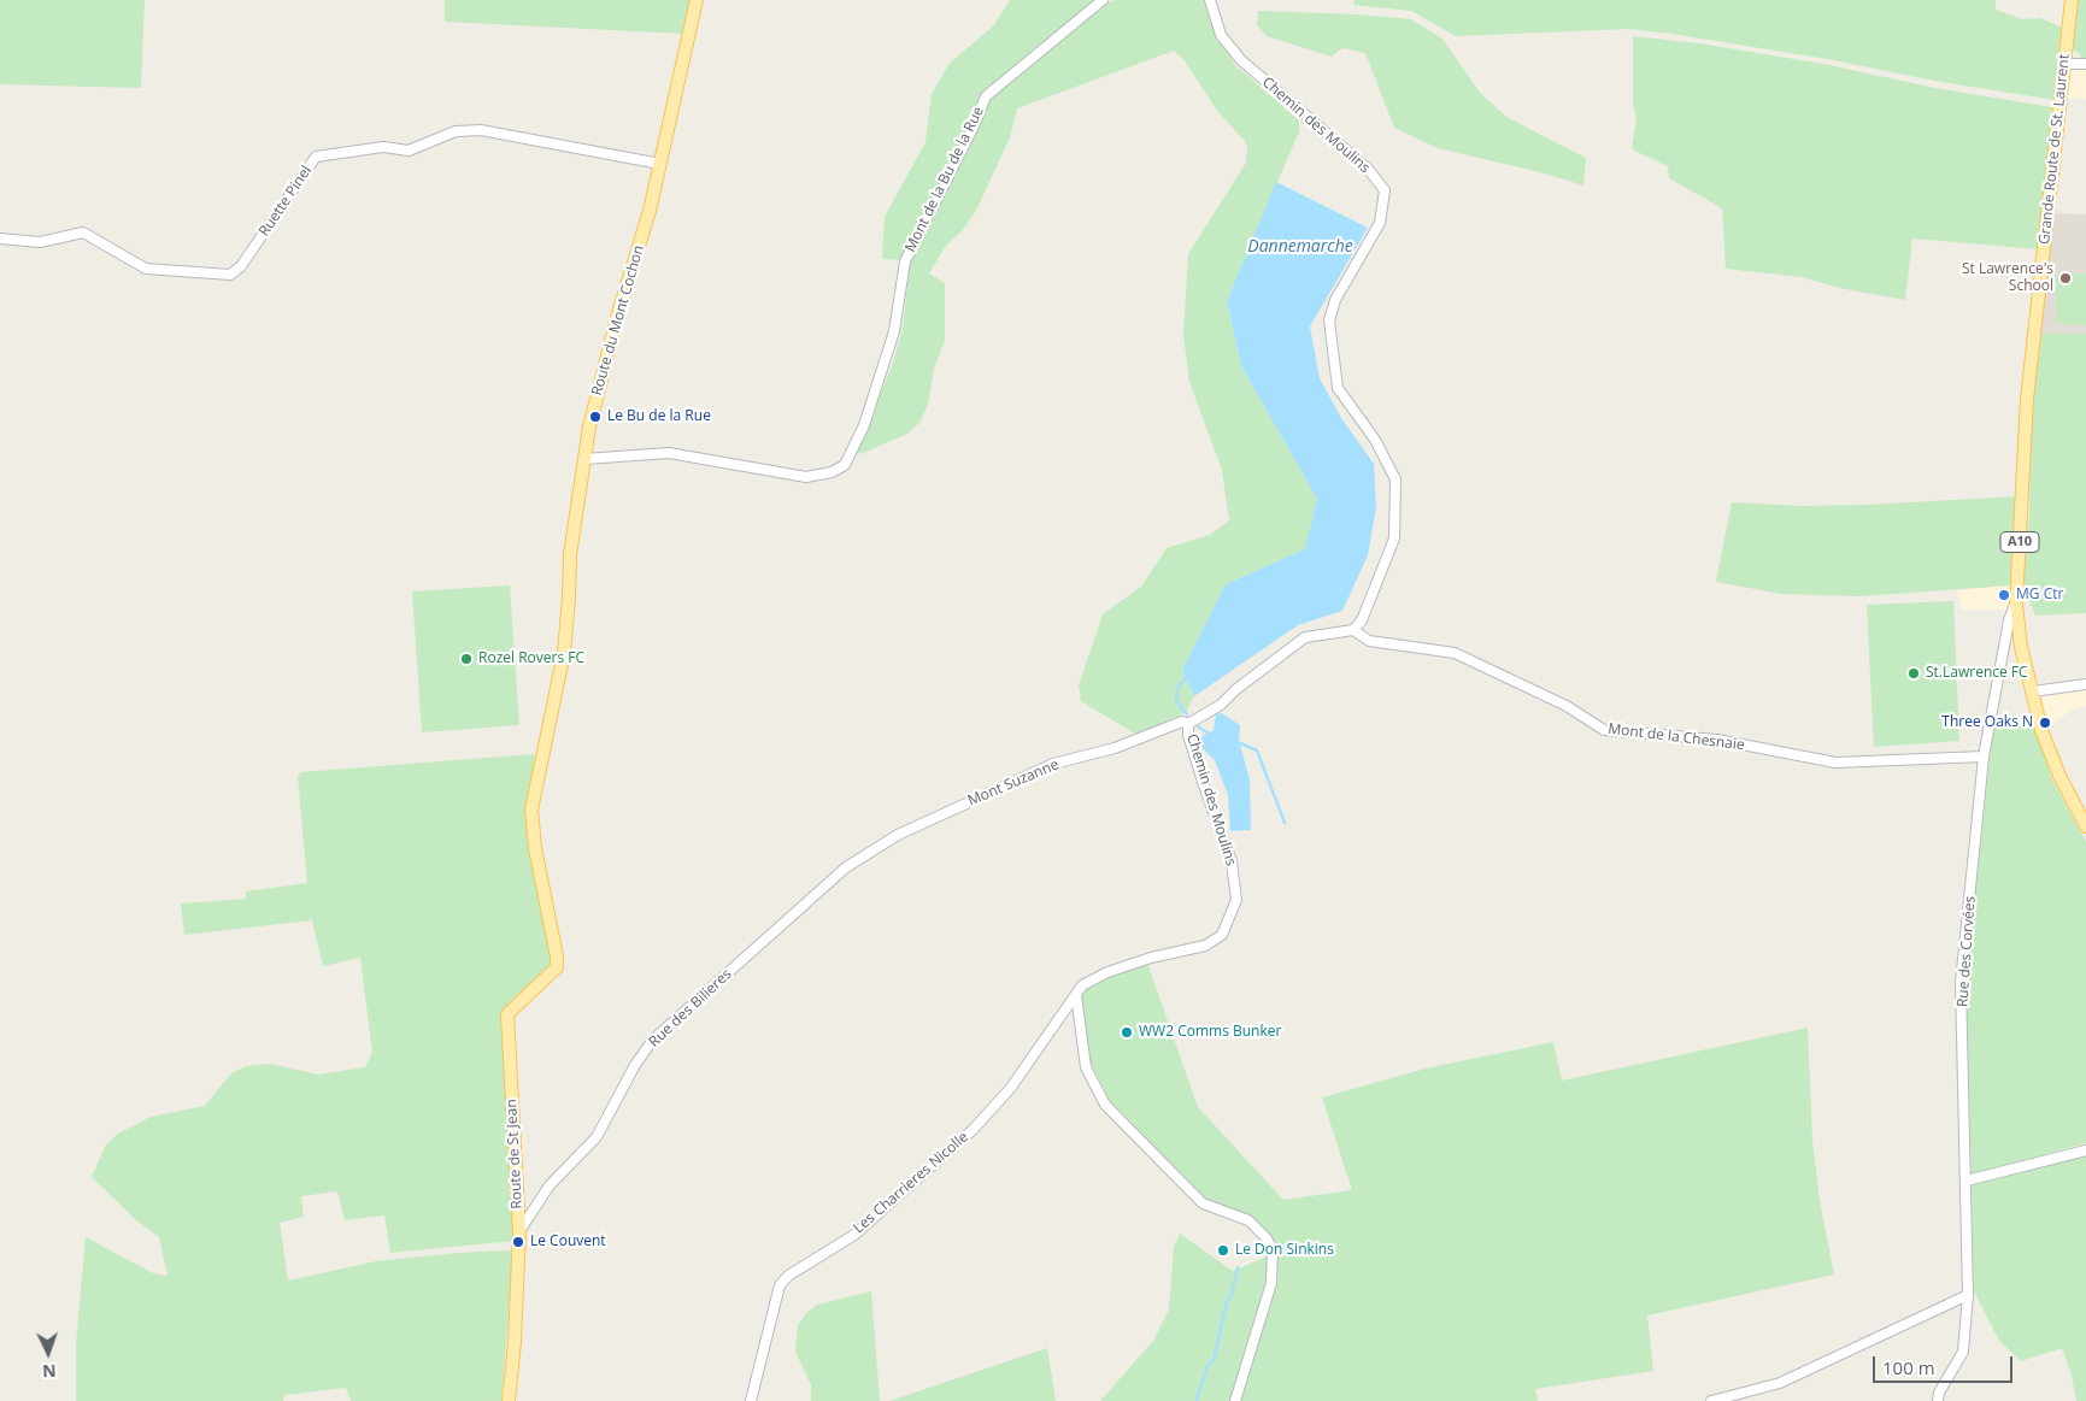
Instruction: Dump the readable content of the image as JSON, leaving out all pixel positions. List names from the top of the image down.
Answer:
{
  "streets": {
    "main road": [
      "Grande Route de St. Laurent",
      "Route du Mont Cochon",
      "A10",
      "Route de St Jean"
    ],
    "street": [
      "Chemin des Moulins",
      "Mont de la Bu de la Rue",
      "Ruette Pinel",
      "Mont de la Chesnaie",
      "Mont Suzanne",
      "Rue des Corvées",
      "Rue des Bilieres",
      "Les Charrieres Nicolle"
    ]
  },
  "crossings": [
    ["Chemin des Moulins", "Mont de la Chesnaie"],
    ["Chemin des Moulins", "Mont Suzanne"],
    ["Chemin des Moulins", "Les Charrieres Nicolle"],
    ["Grande Route de St. Laurent", "Rue des Corvées"],
    ["Mont de la Bu de la Rue", "Route du Mont Cochon"],
    ["Ruette Pinel", "Route du Mont Cochon"],
    ["Route du Mont Cochon", "Route de St Jean"],
    ["Mont de la Chesnaie", "Rue des Corvées"],
    ["Mont Suzanne", "Rue des Bilieres"],
    ["Rue des Bilieres", "Route de St Jean"]
  ],
  "water": ["Dannemarche"],
  "places": [
    "St Lawrence's School",
    "Le Bu de la Rue",
    "MG Ctr",
    "Rozel Rovers FC",
    "St.Lawrence FC",
    "Three Oaks N",
    "WW2 Comms Bunker",
    "Le Couvent",
    "Le Don Sinkins"
  ],
  "scale_bar": "100 m",
  "north": "bottom"
}
